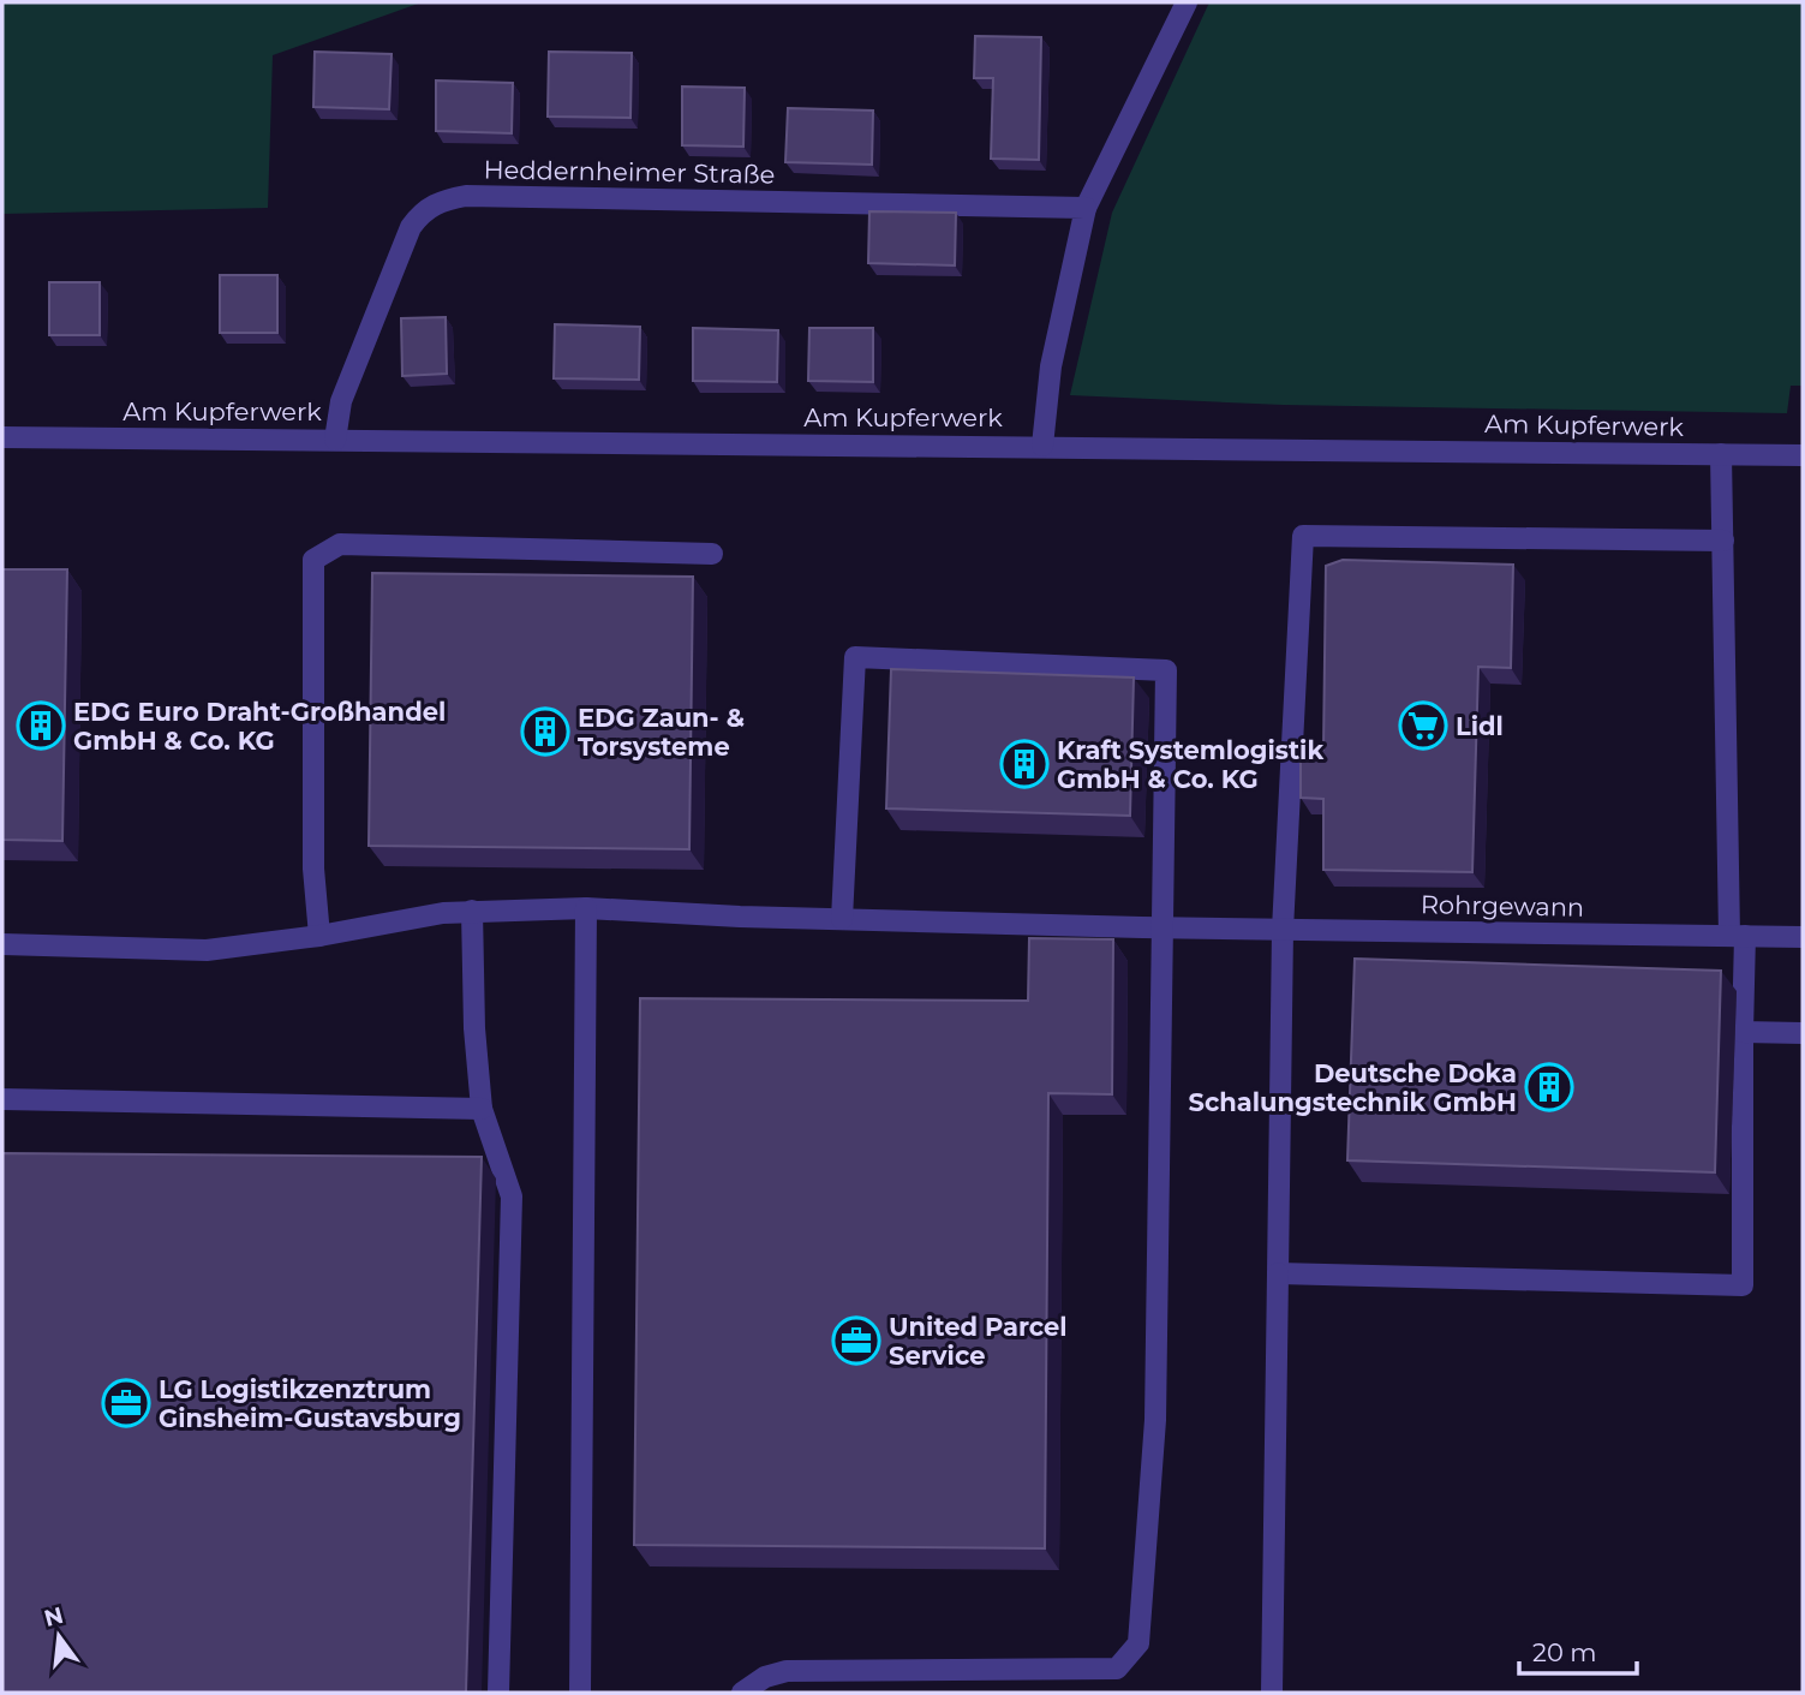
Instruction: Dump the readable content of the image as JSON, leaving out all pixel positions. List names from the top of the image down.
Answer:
{
  "streets": {
    "street": ["Heddernheimer Straße", "Am Kupferwerk", "Rohrgewann"]
  },
  "crossings": [
    ["Heddernheimer Straße", "Am Kupferwerk"]
  ],
  "places": {
    "building": [
      "EDG Euro Draht-Großhandel GmbH & Co. KG",
      "EDG Zaun- & Torsysteme",
      "Kraft Systemlogistik GmbH & Co. KG",
      "Deutsche Doka Schalungstechnik GmbH"
    ],
    "supermarket": ["Lidl"],
    "office": ["United Parcel Service", "LG Logistikzenztrum Ginsheim-Gustavsburg"]
  },
  "scale_bar": "20 m",
  "north": "top"
}
